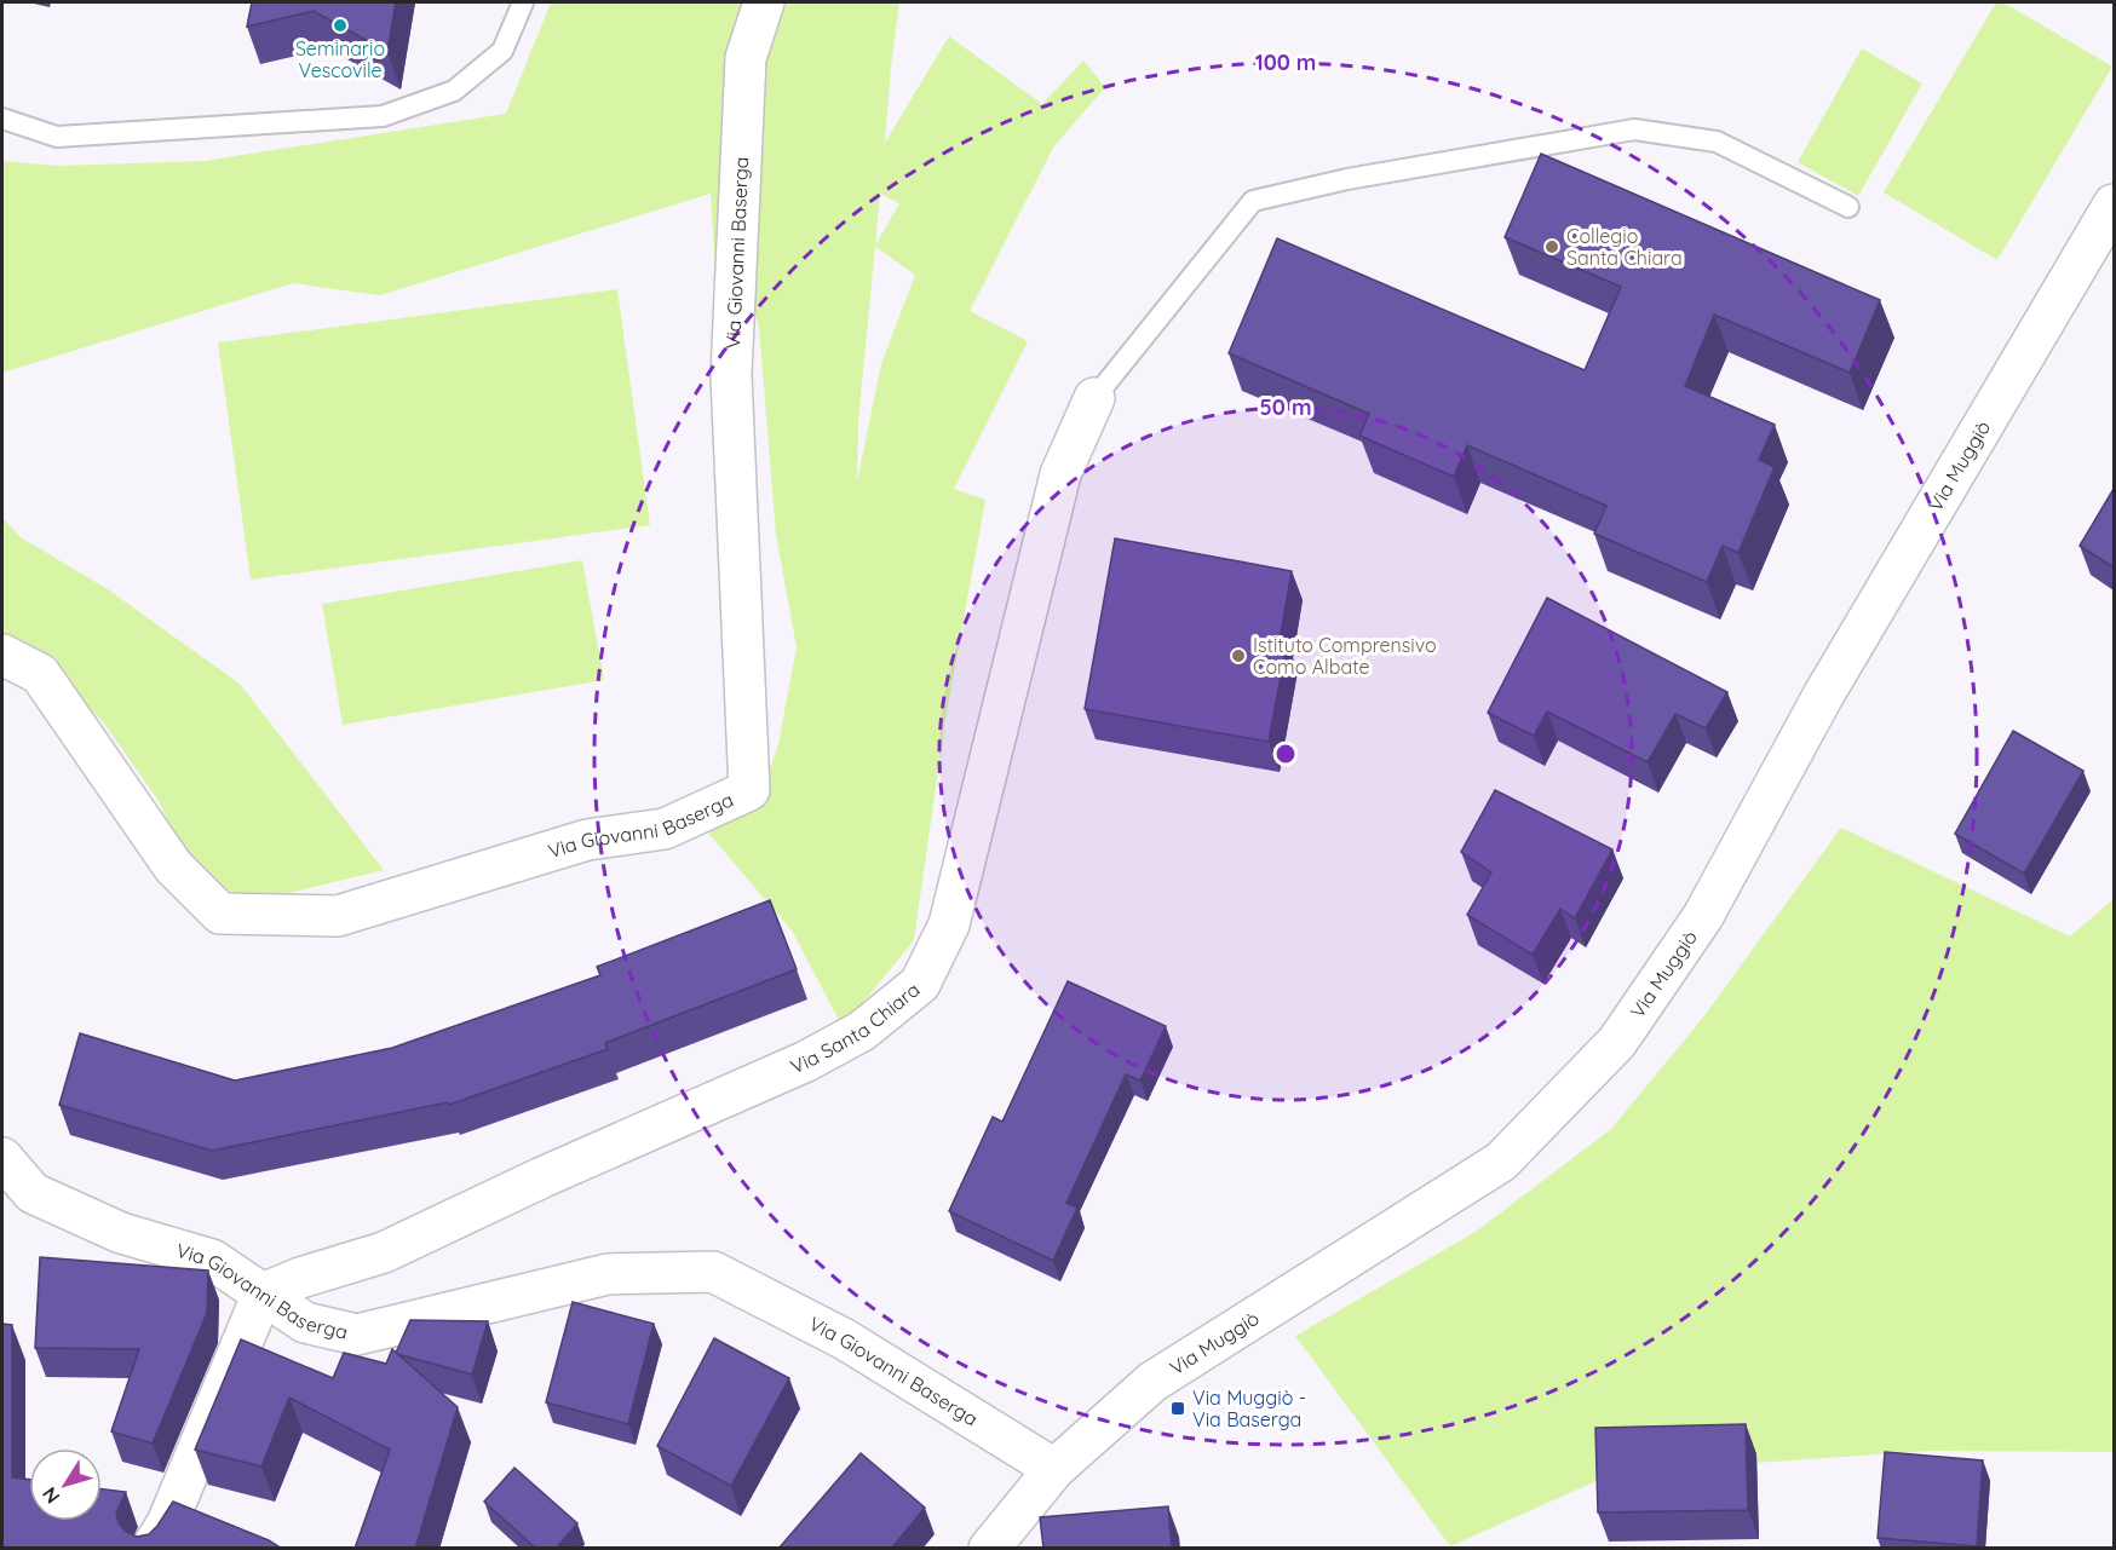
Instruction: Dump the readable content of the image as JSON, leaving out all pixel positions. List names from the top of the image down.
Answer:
{
  "streets": {
    "street": ["Via Giovanni Baserga", "Via Muggiò", "Via Santa Chiara"]
  },
  "crossings": [
    ["Via Giovanni Baserga", "Via Muggiò"],
    ["Via Giovanni Baserga", "Via Santa Chiara"]
  ],
  "places": {
    "other": ["Seminario Vescovile", "Collegio Santa Chiara", "Istituto Comprensivo Como Albate"],
    "transit": ["Via Muggiò - Via Baserga"]
  },
  "north": "bottom left",
  "rings": ["100 m", "50 m"]
}
